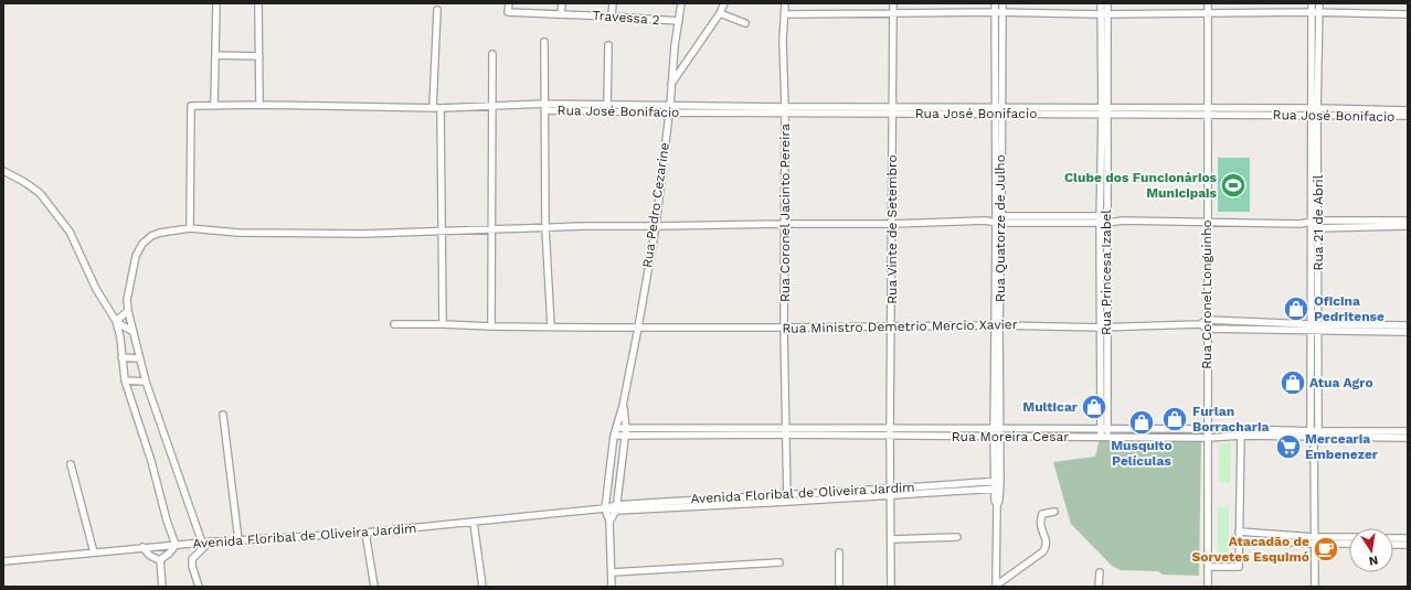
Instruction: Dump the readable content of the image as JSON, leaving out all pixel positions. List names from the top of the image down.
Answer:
{
  "streets": {
    "street": [
      "Travessa 2",
      "Rua José Bonifacio",
      "Rua Pedro Cezarine",
      "Rua Coronel Jacinto Pereira",
      "Rua 21 de Abril",
      "Rua Quatorze de Julho",
      "Rua Vinte de Setembro",
      "Rua Princesa Izabel",
      "Rua Coronel Longuinho",
      "Rua Ministro Demetrio Mercio Xavier",
      "Rua Moreira Cesar",
      "Avenida Floribal de Oliveira Jardim"
    ]
  },
  "crossings": [
    ["Travessa 2", "Rua Pedro Cezarine"],
    ["Rua José Bonifacio", "Rua Pedro Cezarine"],
    ["Rua José Bonifacio", "Rua Coronel Jacinto Pereira"],
    ["Rua José Bonifacio", "Rua 21 de Abril"],
    ["Rua José Bonifacio", "Rua Quatorze de Julho"],
    ["Rua José Bonifacio", "Rua Vinte de Setembro"],
    ["Rua José Bonifacio", "Rua Princesa Izabel"],
    ["Rua José Bonifacio", "Rua Coronel Longuinho"],
    ["Rua Pedro Cezarine", "Rua Ministro Demetrio Mercio Xavier"],
    ["Rua Pedro Cezarine", "Rua Moreira Cesar"],
    ["Rua Pedro Cezarine", "Avenida Floribal de Oliveira Jardim"],
    ["Rua Coronel Jacinto Pereira", "Rua Ministro Demetrio Mercio Xavier"],
    ["Rua Coronel Jacinto Pereira", "Rua Moreira Cesar"],
    ["Rua Coronel Jacinto Pereira", "Avenida Floribal de Oliveira Jardim"],
    ["Rua 21 de Abril", "Rua Moreira Cesar"],
    ["Rua Quatorze de Julho", "Rua Ministro Demetrio Mercio Xavier"],
    ["Rua Quatorze de Julho", "Rua Moreira Cesar"],
    ["Rua Quatorze de Julho", "Avenida Floribal de Oliveira Jardim"],
    ["Rua Vinte de Setembro", "Rua Ministro Demetrio Mercio Xavier"],
    ["Rua Vinte de Setembro", "Rua Moreira Cesar"],
    ["Rua Vinte de Setembro", "Avenida Floribal de Oliveira Jardim"],
    ["Rua Princesa Izabel", "Rua Ministro Demetrio Mercio Xavier"],
    ["Rua Princesa Izabel", "Rua Moreira Cesar"],
    ["Rua Coronel Longuinho", "Rua Moreira Cesar"]
  ],
  "places": {
    "sports": ["Clube dos Funcionários Municipais"],
    "shop": [
      "Oficina Pedritense",
      "Atua Agro",
      "Multicar",
      "Furlan Borracharia",
      "Musquito Películas"
    ],
    "supermarket": ["Mercearia Embenezer"],
    "cafe": ["Atacadão de Sorvetes Esquimó"]
  },
  "north": "bottom"
}
